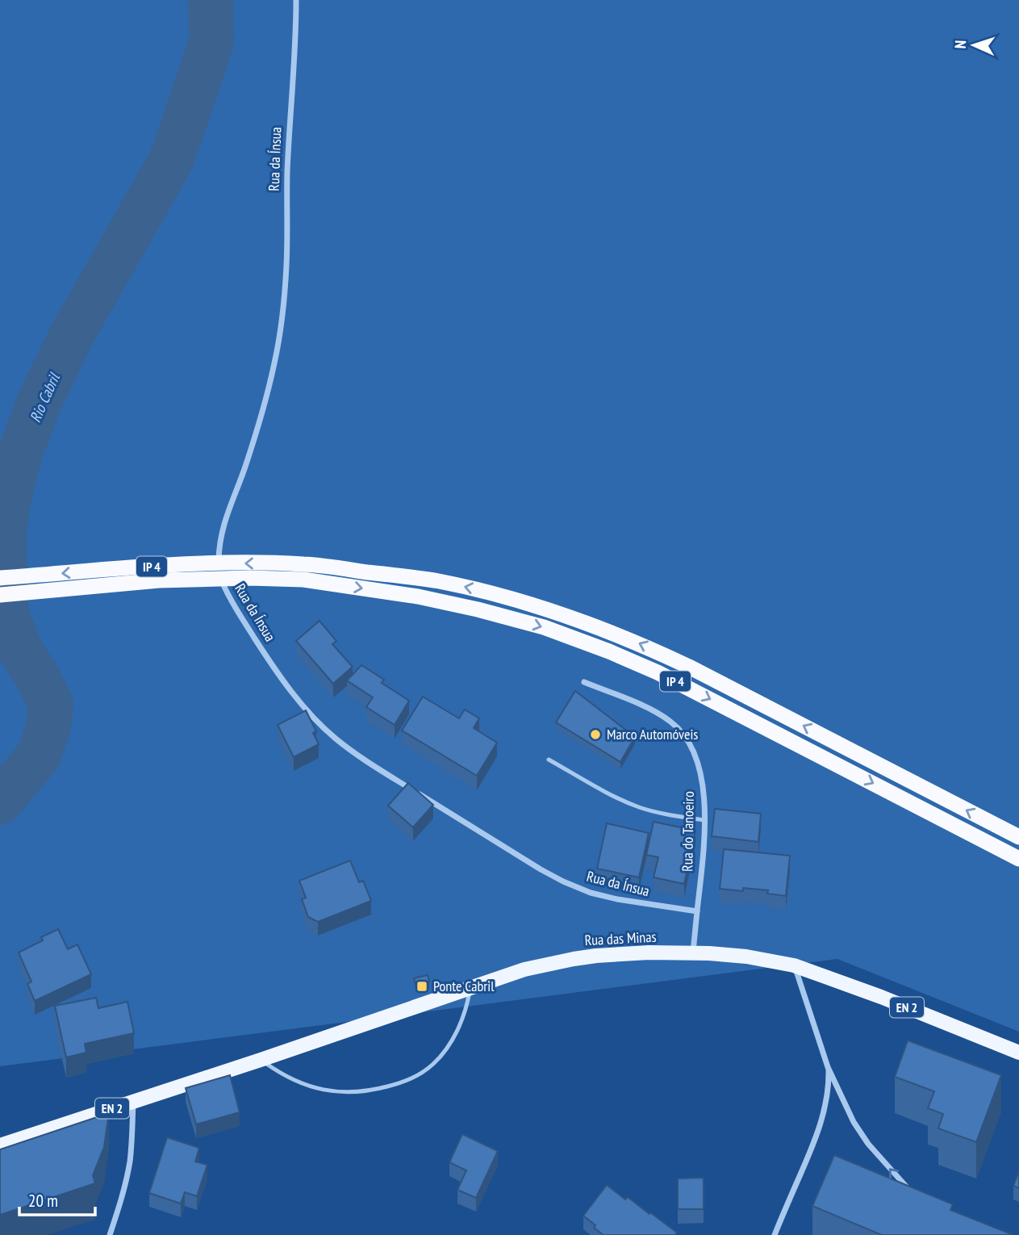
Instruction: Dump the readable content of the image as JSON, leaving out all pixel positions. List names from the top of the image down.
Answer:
{
  "streets": {
    "highway": ["IP 4"],
    "main road": ["Rua das Minas", "EN 2"],
    "street": ["Rua da Ínsua", "Rua do Tanoeiro"]
  },
  "crossings": [
    ["Rua da Ínsua", "Rua do Tanoeiro"],
    ["Rua das Minas", "EN 2"]
  ],
  "water": ["Rio Cabril"],
  "places": {
    "other": ["Marco Automóveis"],
    "transit": ["Ponte Cabril"]
  },
  "scale_bar": "20 m",
  "north": "left"
}
